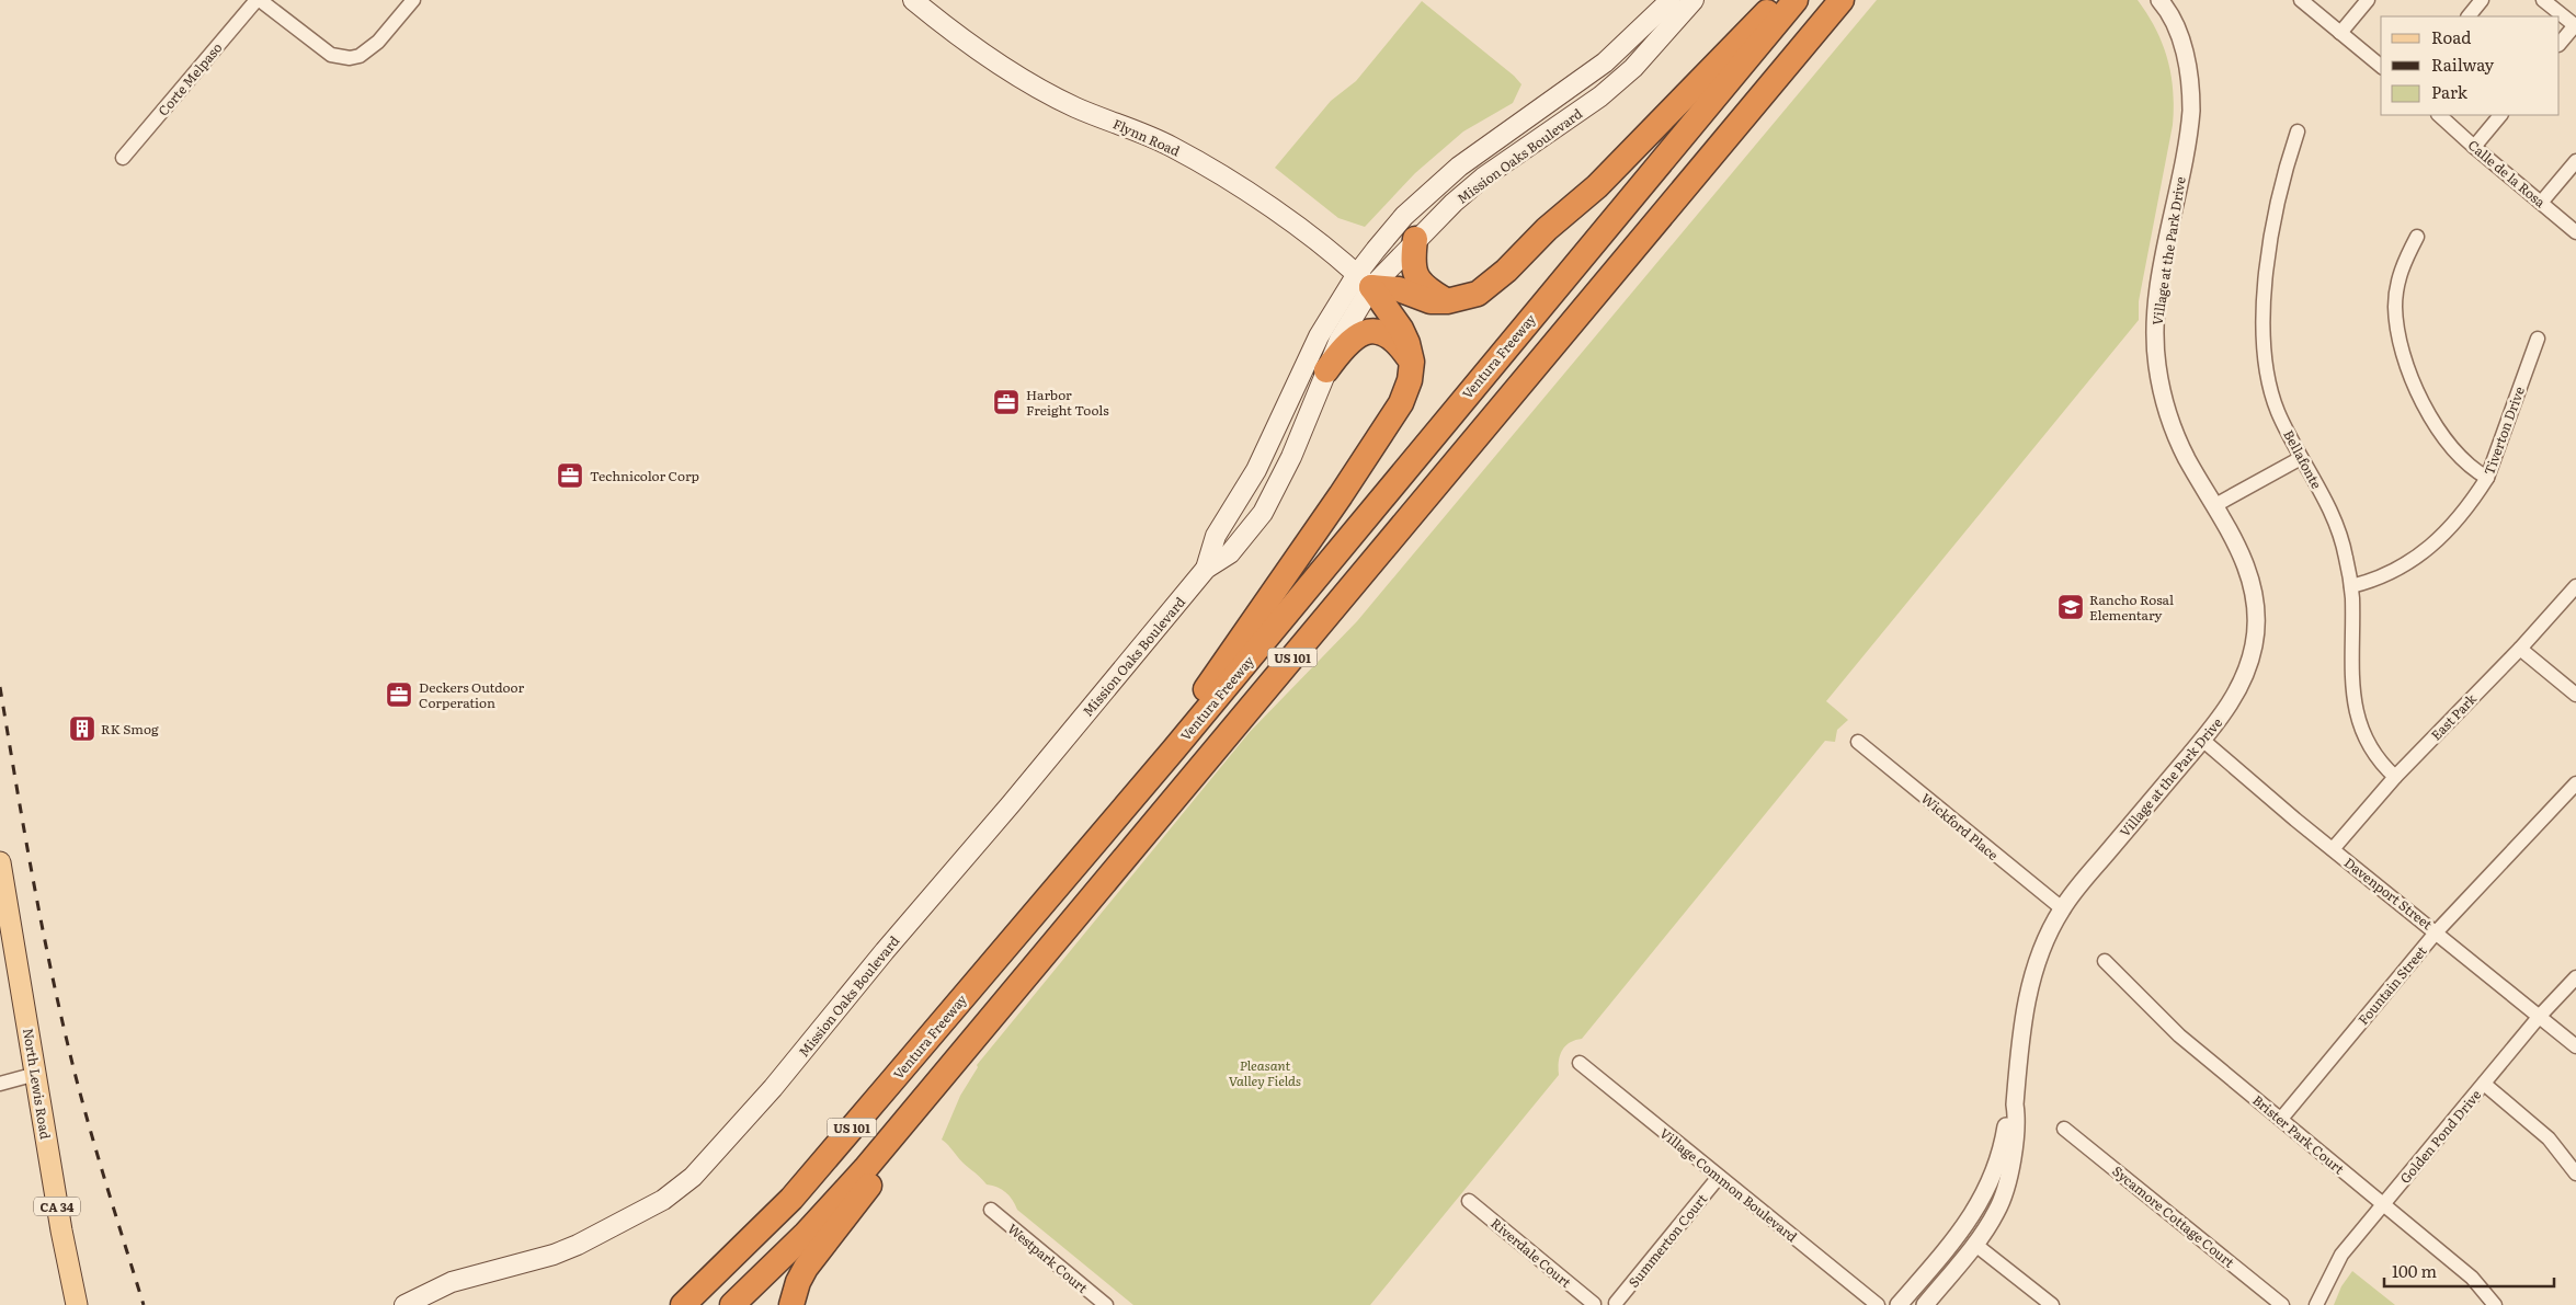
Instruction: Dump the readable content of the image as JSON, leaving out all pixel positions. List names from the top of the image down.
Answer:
{
  "streets": {
    "highway": ["Ventura Freeway", "US 101"],
    "main road": [
      "Flynn Road",
      "Mission Oaks Boulevard",
      "North Lewis Road",
      "CA 34"
    ],
    "street": [
      "Corte Melpaso",
      "Calle de la Rosa",
      "Village at the Park Drive",
      "Tiverton Drive",
      "Bellafonte",
      "East Park",
      "Wickford Place",
      "Davenport Street",
      "Fountain Street",
      "Brister Park Court",
      "Golden Pond Drive",
      "Village Common Boulevard",
      "Sycamore Cottage Court",
      "Summerton Court",
      "Riverdale Court",
      "Westpark Court"
    ]
  },
  "crossings": [
    ["Flynn Road", "Mission Oaks Boulevard"],
    ["Village at the Park Drive", "Wickford Place"],
    ["Village at the Park Drive", "Davenport Street"],
    ["Tiverton Drive", "Bellafonte"],
    ["Bellafonte", "East Park"],
    ["East Park", "Davenport Street"],
    ["Davenport Street", "Fountain Street"],
    ["Davenport Street", "Golden Pond Drive"],
    ["Fountain Street", "Brister Park Court"],
    ["Brister Park Court", "Golden Pond Drive"],
    ["Village Common Boulevard", "Summerton Court"]
  ],
  "parks": ["Pleasant Valley Fields"],
  "places": {
    "office": ["Harbor Freight Tools", "Technicolor Corp", "Deckers Outdoor Corperation"],
    "school or university": ["Rancho Rosal Elementary"],
    "building": ["RK Smog"]
  },
  "legend": ["Road", "Railway", "Park"],
  "scale_bar": "100 m"
}
